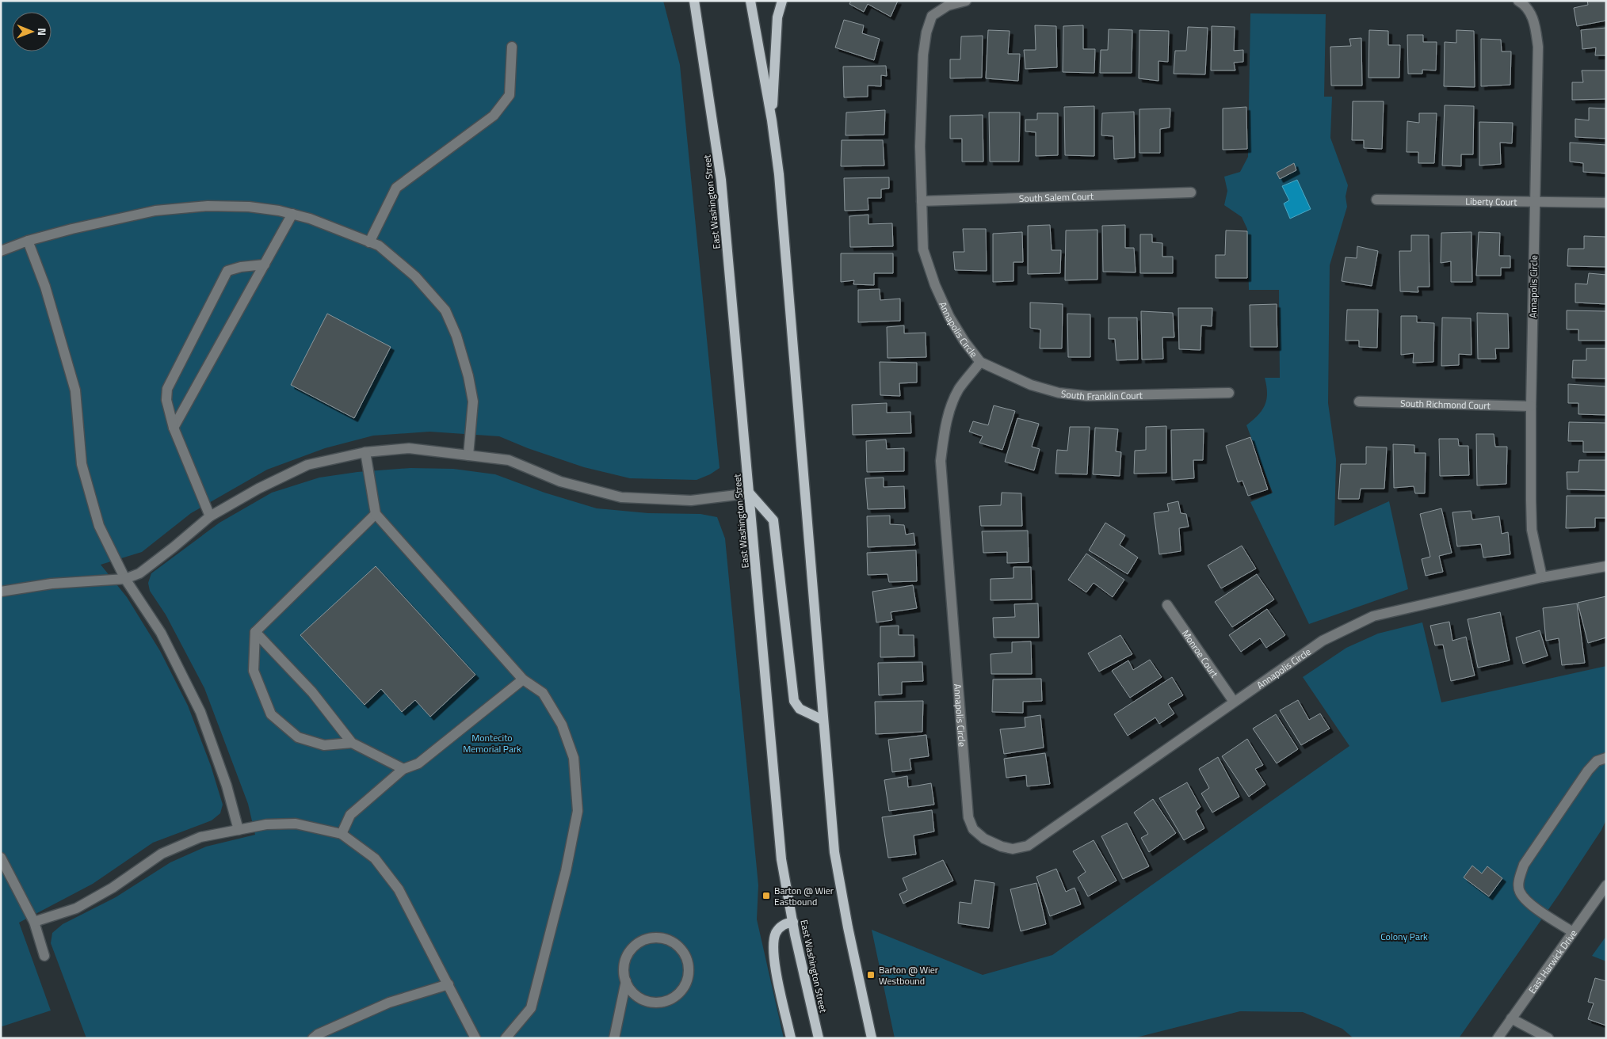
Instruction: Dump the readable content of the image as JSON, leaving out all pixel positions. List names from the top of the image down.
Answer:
{
  "streets": {
    "main road": ["East Washington Street"],
    "street": [
      "South Salem Court",
      "Liberty Court",
      "Annapolis Circle",
      "South Franklin Court",
      "South Richmond Court",
      "Monroe Court",
      "East Harwick Drive"
    ]
  },
  "crossings": [
    ["South Salem Court", "Annapolis Circle"],
    ["Liberty Court", "Annapolis Circle"],
    ["Annapolis Circle", "South Franklin Court"],
    ["Annapolis Circle", "South Richmond Court"],
    ["Annapolis Circle", "Monroe Court"]
  ],
  "parks": ["Montecito Memorial Park", "Colony Park"],
  "places": {
    "transit": ["Barton @ Wier Eastbound", "Barton @ Wier Westbound"]
  },
  "north": "right"
}
